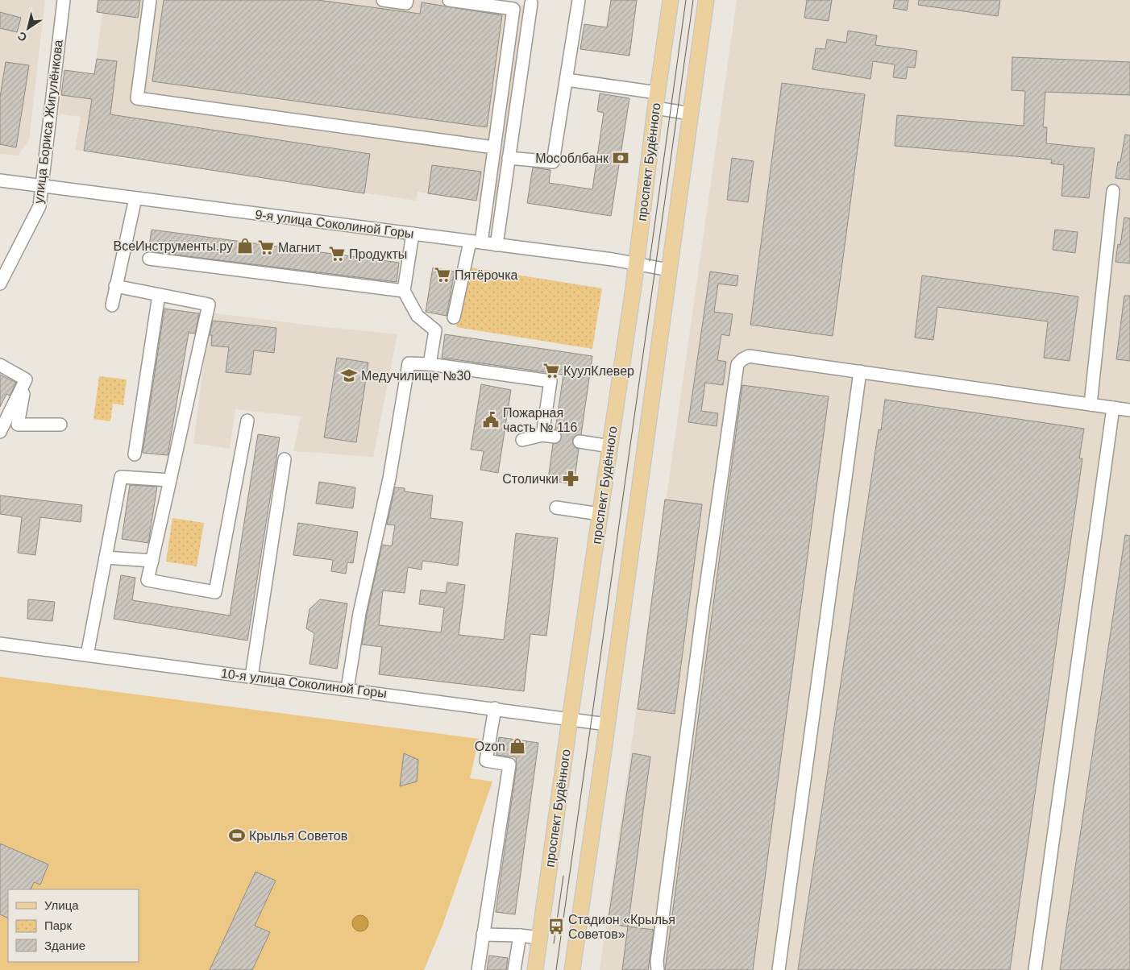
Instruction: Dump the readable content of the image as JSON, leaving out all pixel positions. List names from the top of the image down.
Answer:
{
  "streets": {
    "main road": ["проспект Будённого"],
    "street": ["улица Бориса Жигулёнкова", "9-я улица Соколиной Горы", "10-я улица Соколиной Горы"]
  },
  "crossings": [
    ["улица Бориса Жигулёнкова", "9-я улица Соколиной Горы"],
    ["проспект Будённого", "9-я улица Соколиной Горы"],
    ["проспект Будённого", "10-я улица Соколиной Горы"]
  ],
  "places": {
    "bank": ["Мособлбанк"],
    "shop": ["ВсеИнструменты.ру", "Ozon"],
    "supermarket": [
      "Магнит",
      "Продукты",
      "Пятёрочка",
      "КуулКлевер"
    ],
    "school or university": ["Медучилище №30"],
    "public building": ["Пожарная часть № 116"],
    "pharmacy": ["Столички"],
    "sports": ["Крылья Советов"],
    "bus stop": ["Стадион «Крылья Советов»"]
  },
  "legend": ["Улица", "Парк", "Здание"],
  "north": "bottom left"
}
